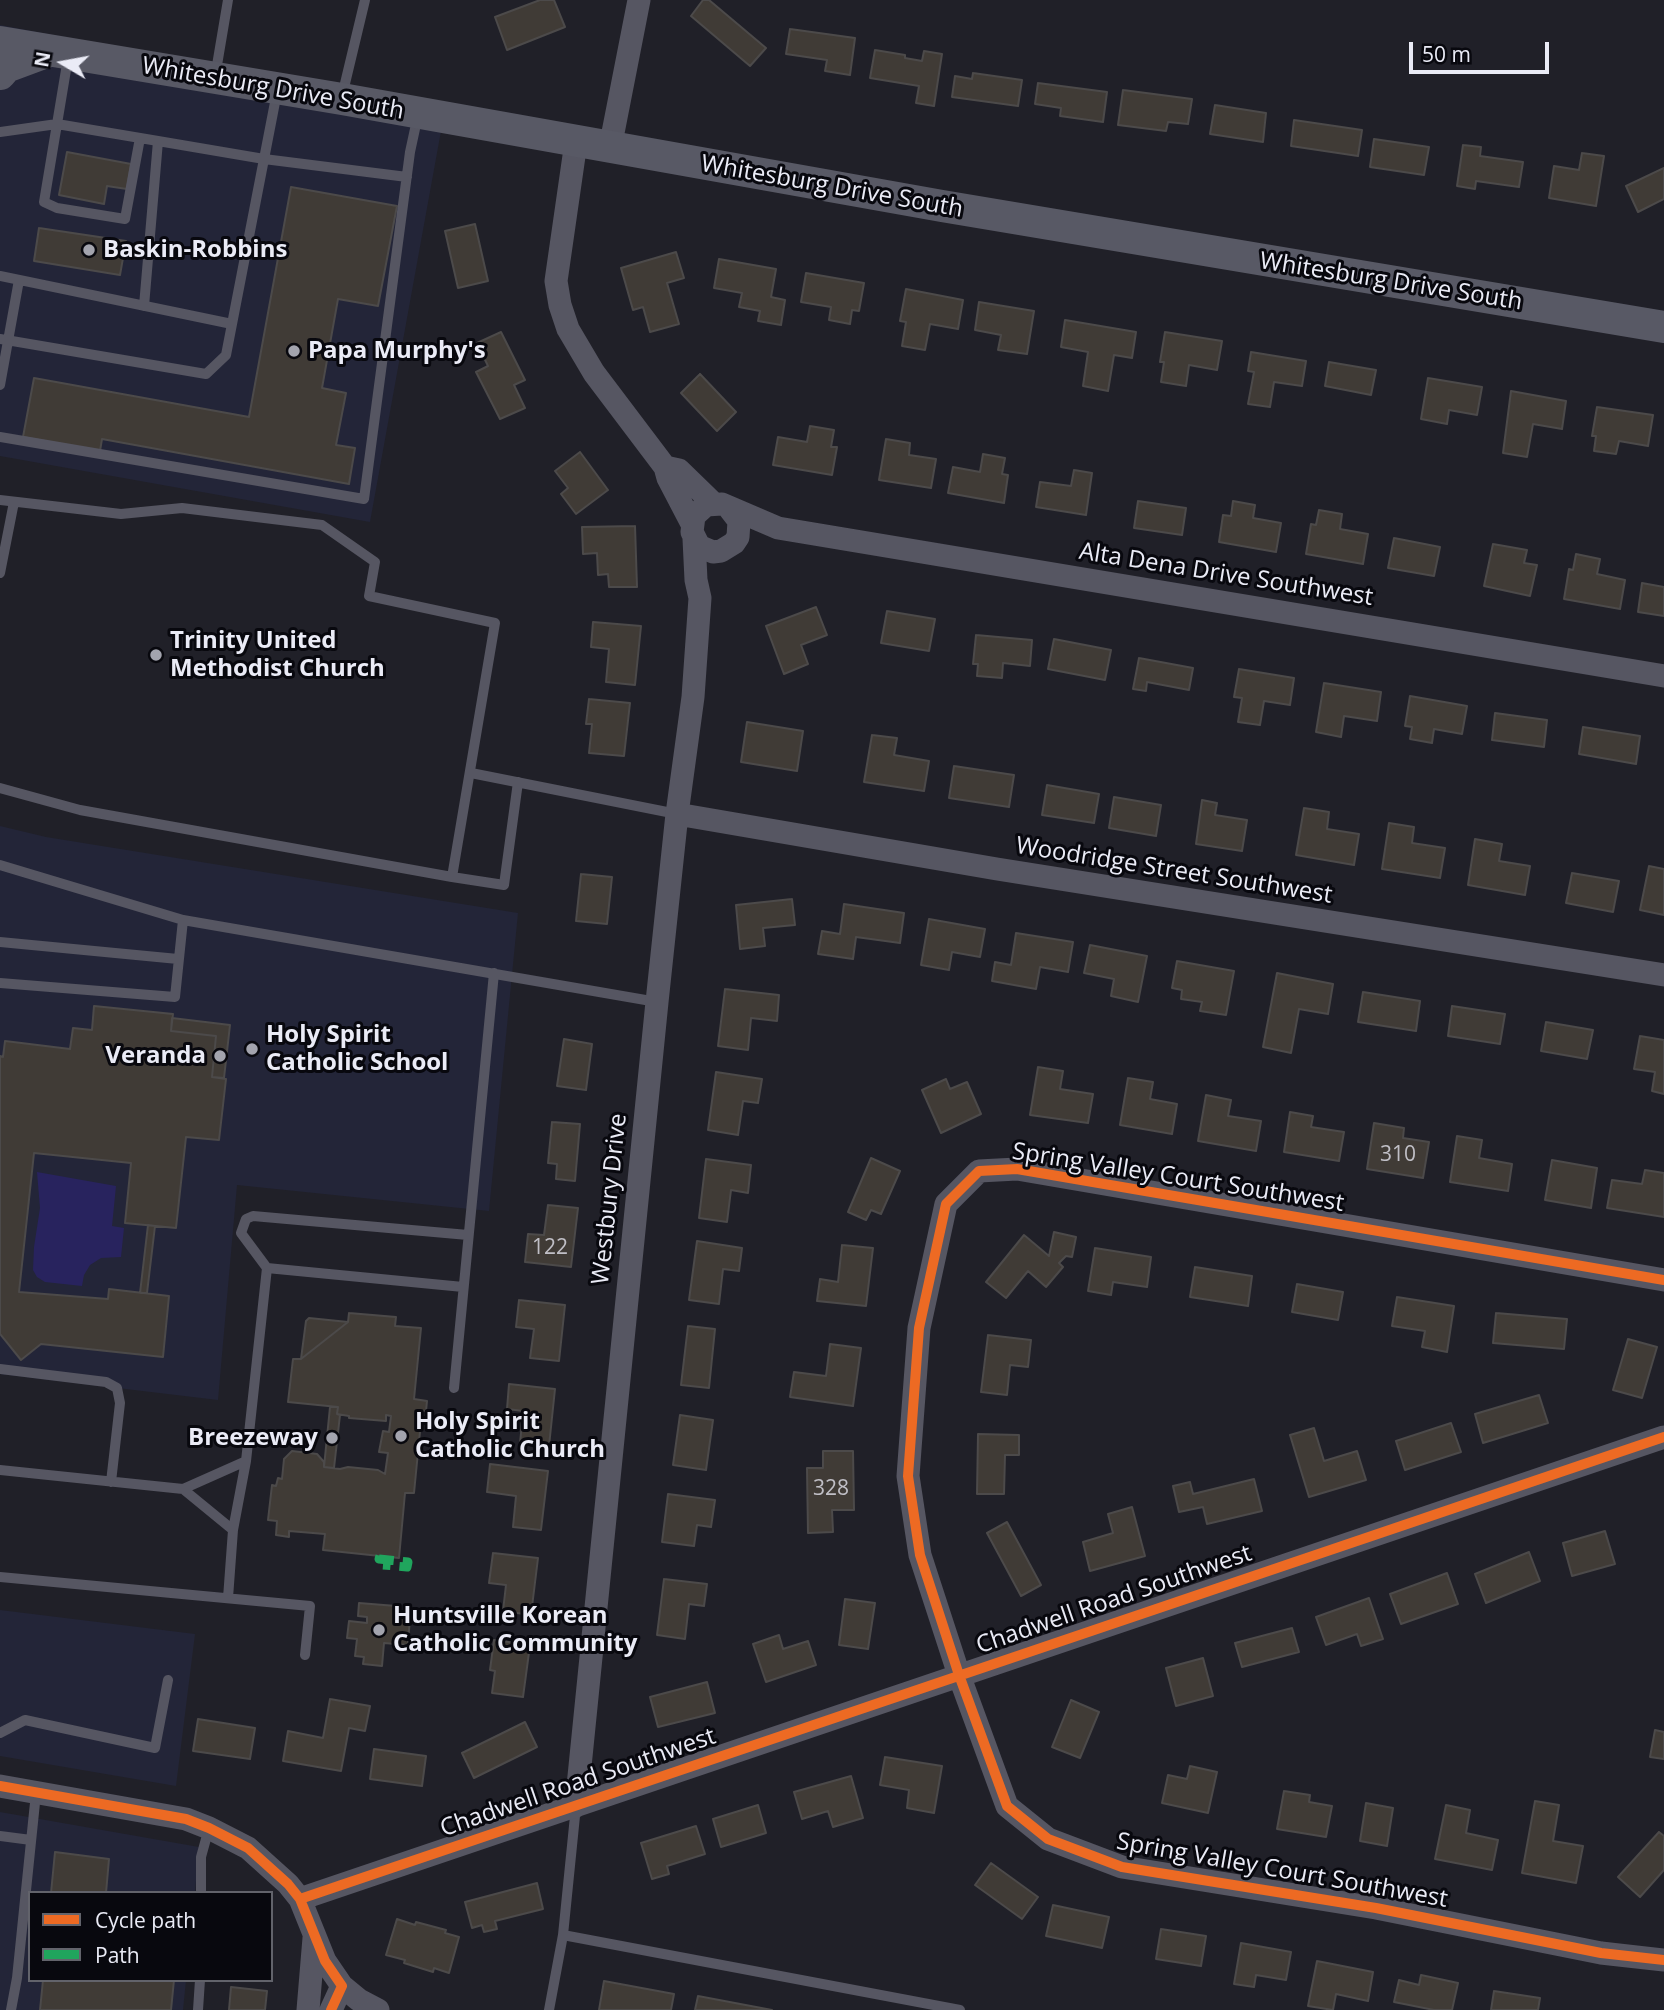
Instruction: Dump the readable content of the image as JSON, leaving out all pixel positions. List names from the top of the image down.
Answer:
{
  "streets": {
    "main road": ["Whitesburg Drive South"],
    "street": [
      "Alta Dena Drive Southwest",
      "Woodridge Street Southwest",
      "Spring Valley Court Southwest",
      "Westbury Drive",
      "Chadwell Road Southwest"
    ]
  },
  "crossings": [
    ["Whitesburg Drive South", "Westbury Drive"],
    ["Alta Dena Drive Southwest", "Westbury Drive"],
    ["Woodridge Street Southwest", "Westbury Drive"],
    ["Spring Valley Court Southwest", "Chadwell Road Southwest"],
    ["Westbury Drive", "Chadwell Road Southwest"]
  ],
  "places": [
    "Baskin-Robbins",
    "Papa Murphy's",
    "Trinity United Methodist Church",
    "Holy Spirit Catholic School",
    "Veranda",
    "Holy Spirit Catholic Church",
    "Breezeway",
    "Huntsville Korean Catholic Community"
  ],
  "house_numbers": ["310", "122", "328"],
  "legend": ["Cycle path", "Path"],
  "scale_bar": "50 m",
  "north": "left"
}
